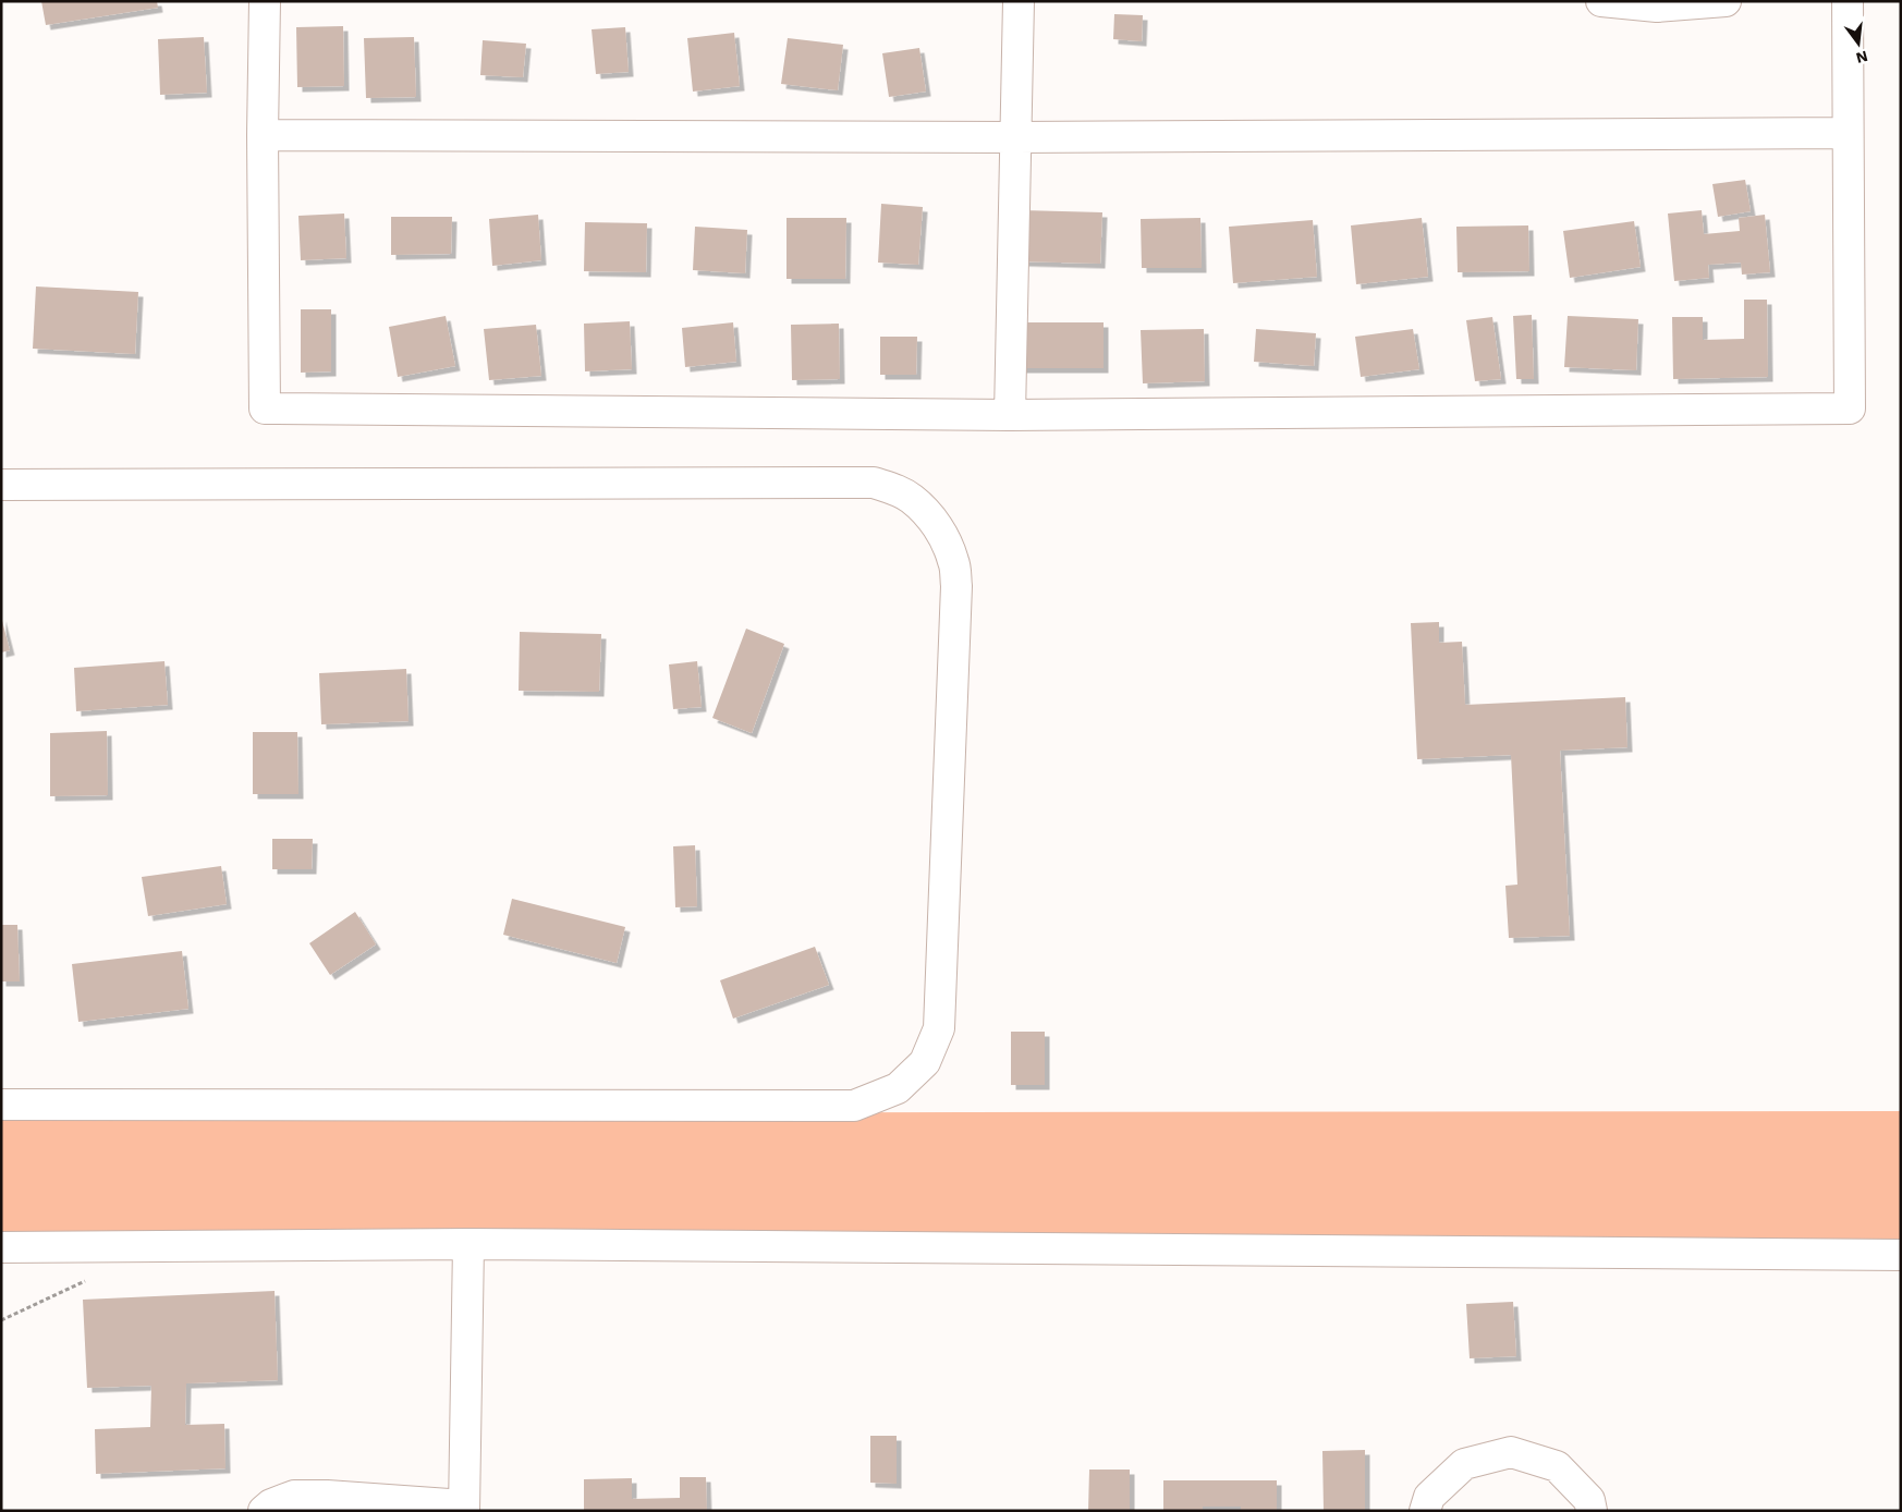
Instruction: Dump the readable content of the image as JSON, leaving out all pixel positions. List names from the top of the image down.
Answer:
{
  "north": "bottom"
}
